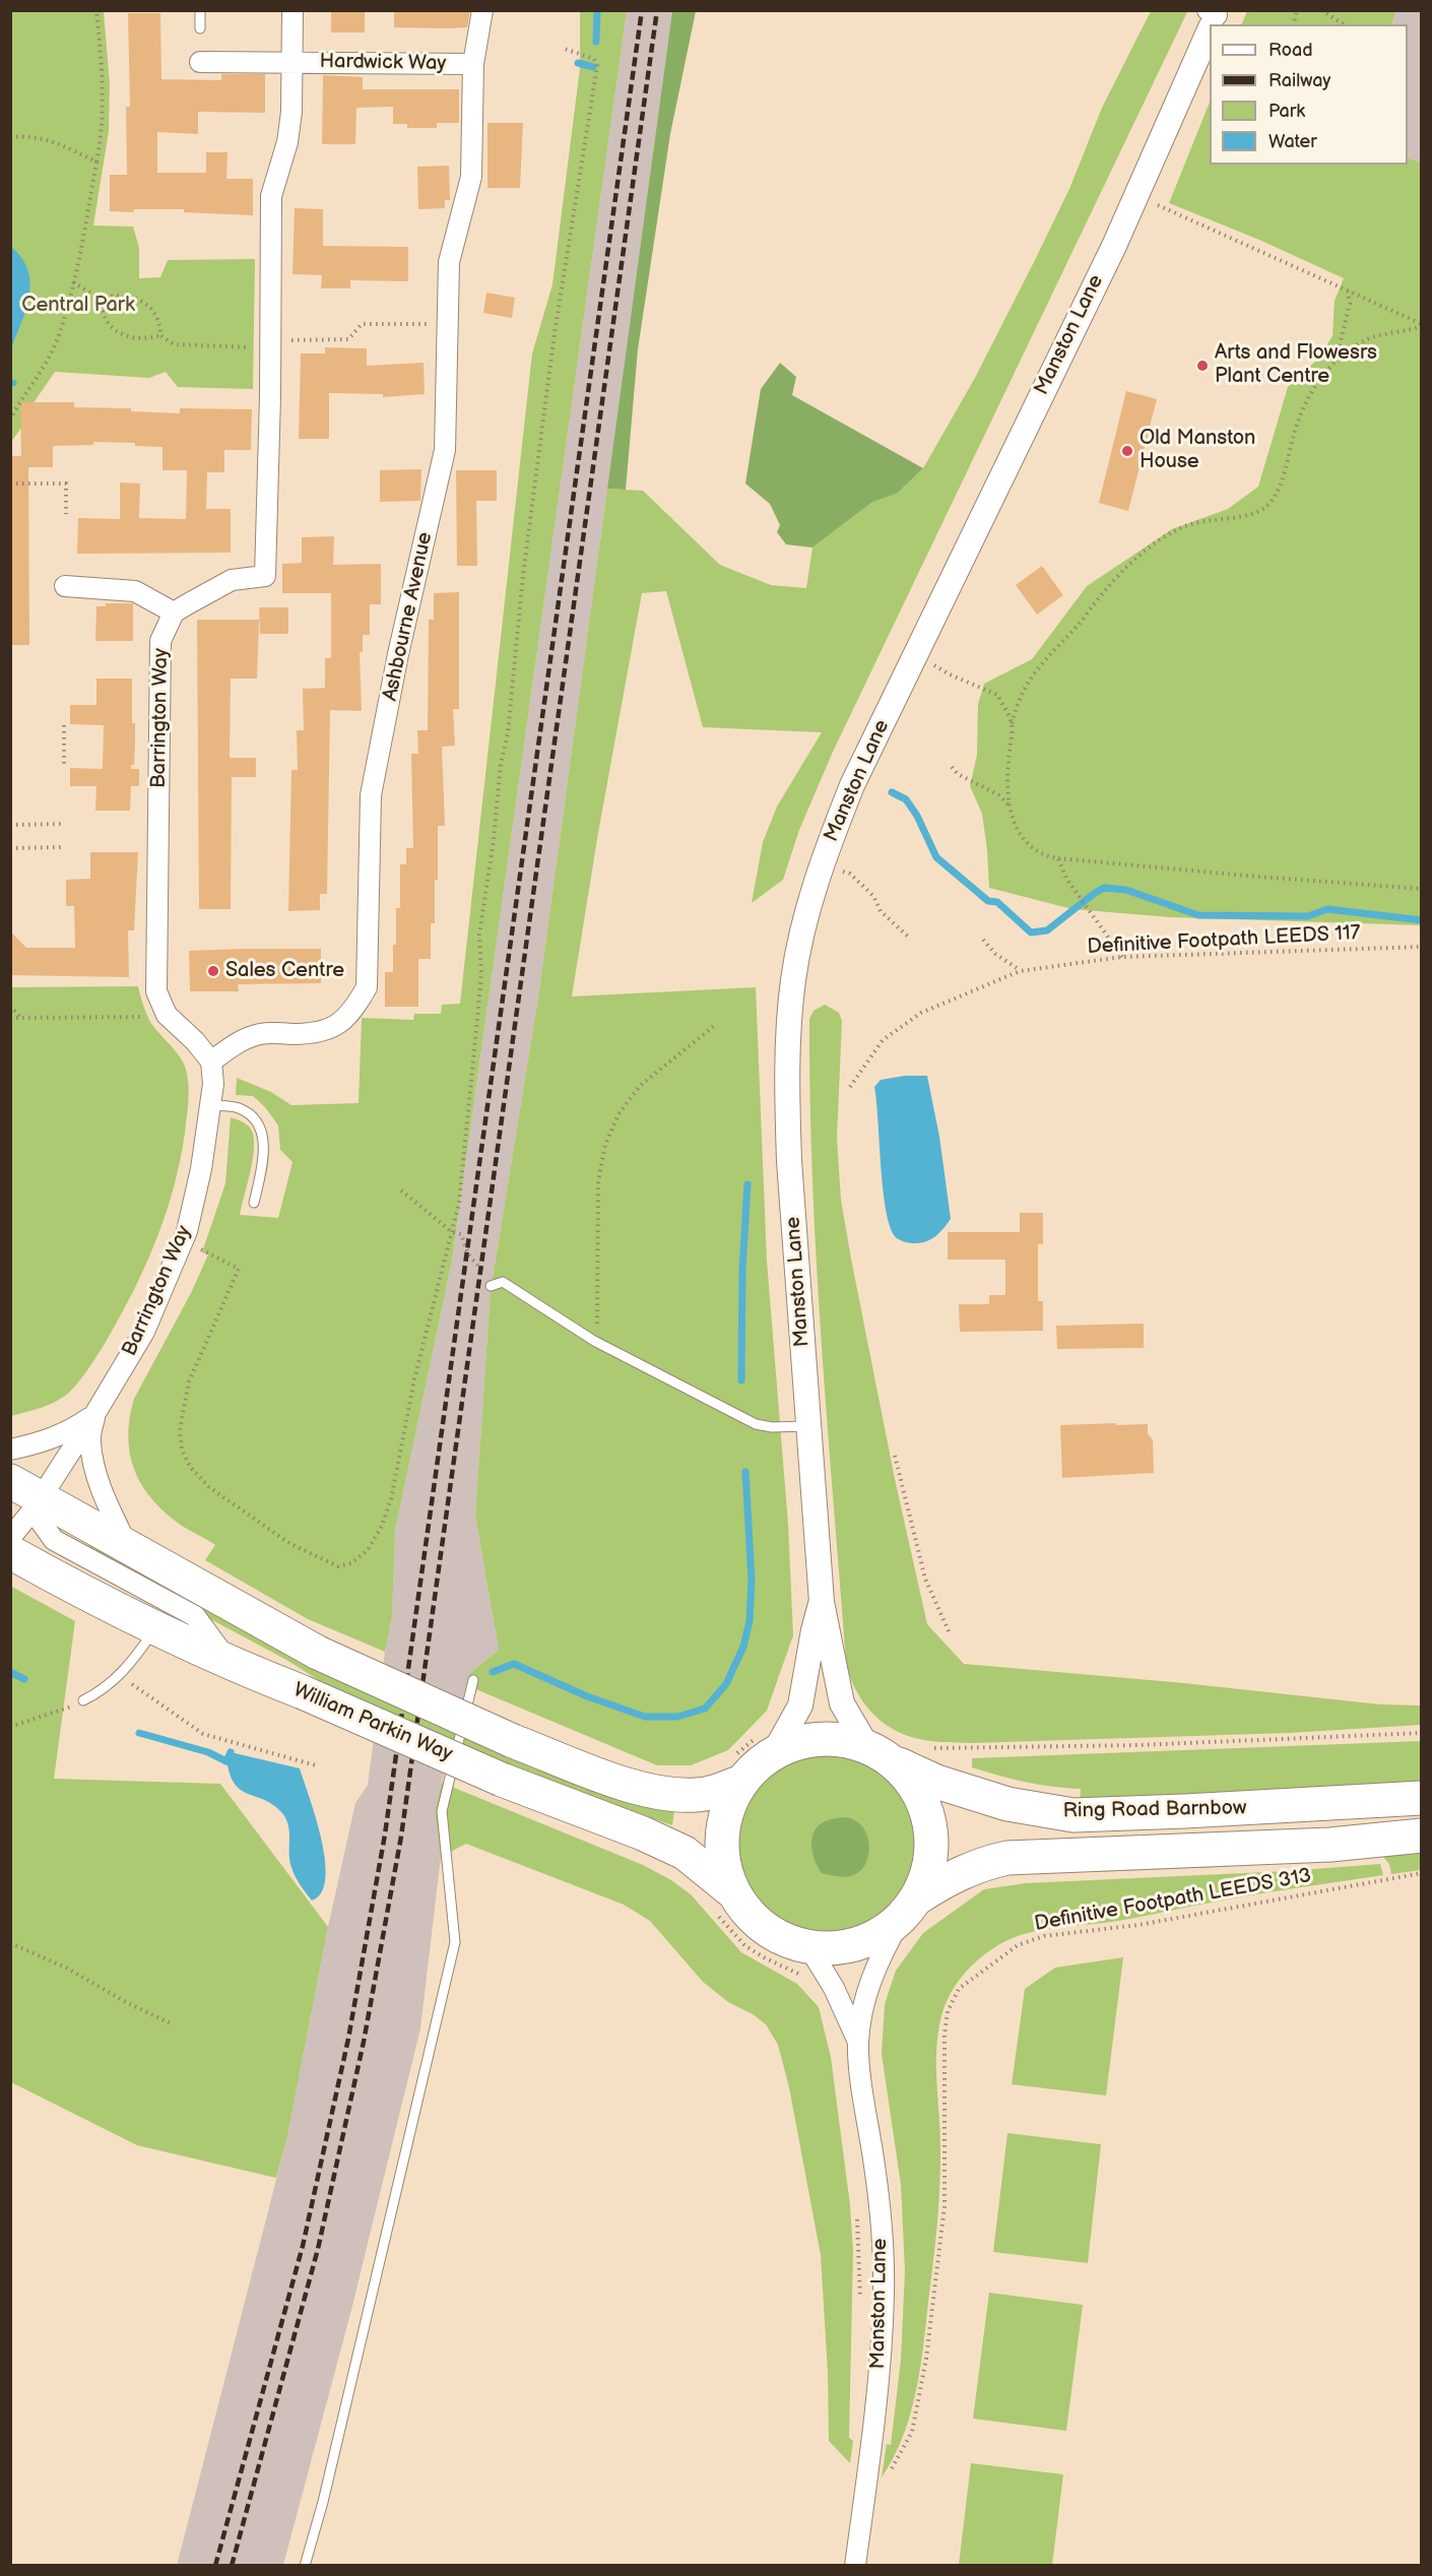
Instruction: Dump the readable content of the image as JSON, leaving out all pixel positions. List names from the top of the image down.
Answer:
{
  "streets": {
    "highway": ["William Parkin Way", "Ring Road Barnbow"],
    "street": [
      "Hardwick Way",
      "Manston Lane",
      "Ashbourne Avenue",
      "Barrington Way"
    ],
    "path": ["Definitive Footpath LEEDS 117", "Definitive Footpath LEEDS 313"]
  },
  "crossings": [
    ["Hardwick Way", "Ashbourne Avenue"],
    ["Manston Lane", "William Parkin Way"],
    ["Manston Lane", "Ring Road Barnbow"],
    ["Manston Lane", "Definitive Footpath LEEDS 313"],
    ["Ashbourne Avenue", "Barrington Way"],
    ["Barrington Way", "William Parkin Way"],
    ["William Parkin Way", "Ring Road Barnbow"]
  ],
  "parks": ["Central Park"],
  "places": ["Arts and Flowesrs Plant Centre", "Old Manston House", "Sales Centre"],
  "legend": [
    "Road",
    "Railway",
    "Park",
    "Water"
  ]
}
